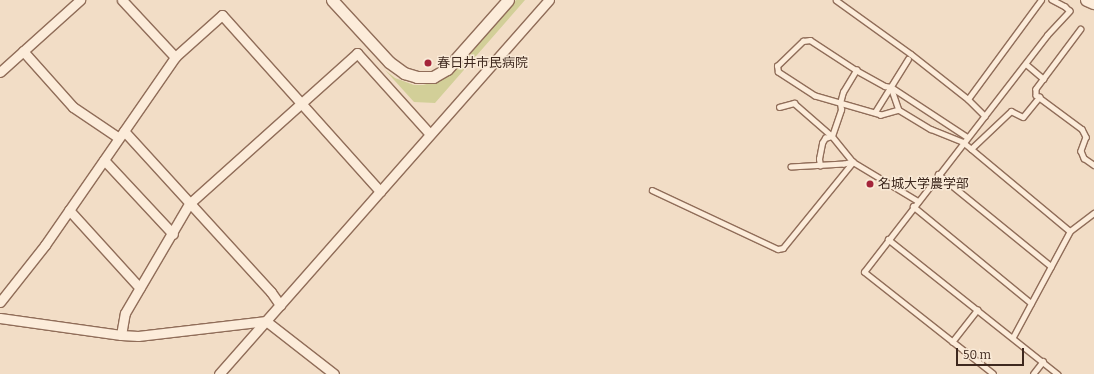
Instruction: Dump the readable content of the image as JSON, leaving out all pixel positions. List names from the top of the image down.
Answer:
{
  "places": ["春日井市民病院", "名城大学農学部"],
  "scale_bar": "50 m"
}
